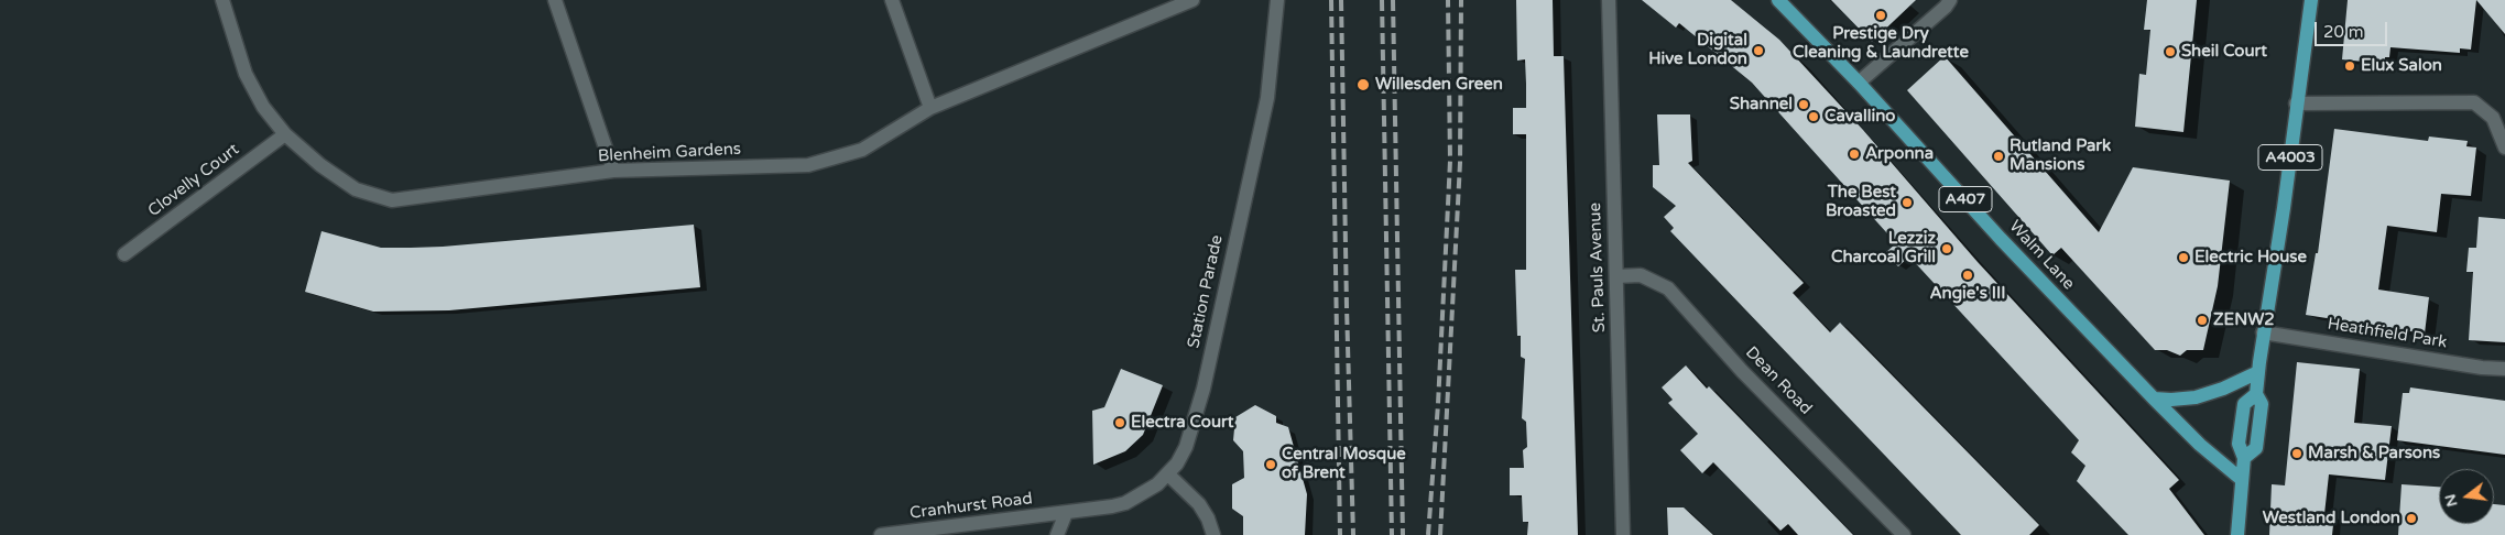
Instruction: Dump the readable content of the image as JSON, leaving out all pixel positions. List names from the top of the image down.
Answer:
{
  "streets": {
    "main road": ["A4003", "A407", "Walm Lane"],
    "street": [
      "Blenheim Gardens",
      "Clovelly Court",
      "St. Pauls Avenue",
      "Station Parade",
      "Heathfield Park",
      "Dean Road",
      "Cranhurst Road"
    ]
  },
  "crossings": [
    ["Blenheim Gardens", "Clovelly Court"],
    ["A4003", "Walm Lane"],
    ["A4003", "Heathfield Park"],
    ["St. Pauls Avenue", "Dean Road"],
    ["Station Parade", "Cranhurst Road"]
  ],
  "places": [
    "Prestige Dry Cleaning & Laundrette",
    "Digital Hive London",
    "Sheil Court",
    "Elux Salon",
    "Willesden Green",
    "Shannel",
    "Cavallino",
    "Arponna",
    "Rutland Park Mansions",
    "The Best Broasted",
    "Lezziz Charcoal Grill",
    "Electric House",
    "Angie's III",
    "ZENW2",
    "Electra Court",
    "Marsh & Parsons",
    "Central Mosque of Brent",
    "Westland London"
  ],
  "scale_bar": "20 m",
  "north": "left"
}
